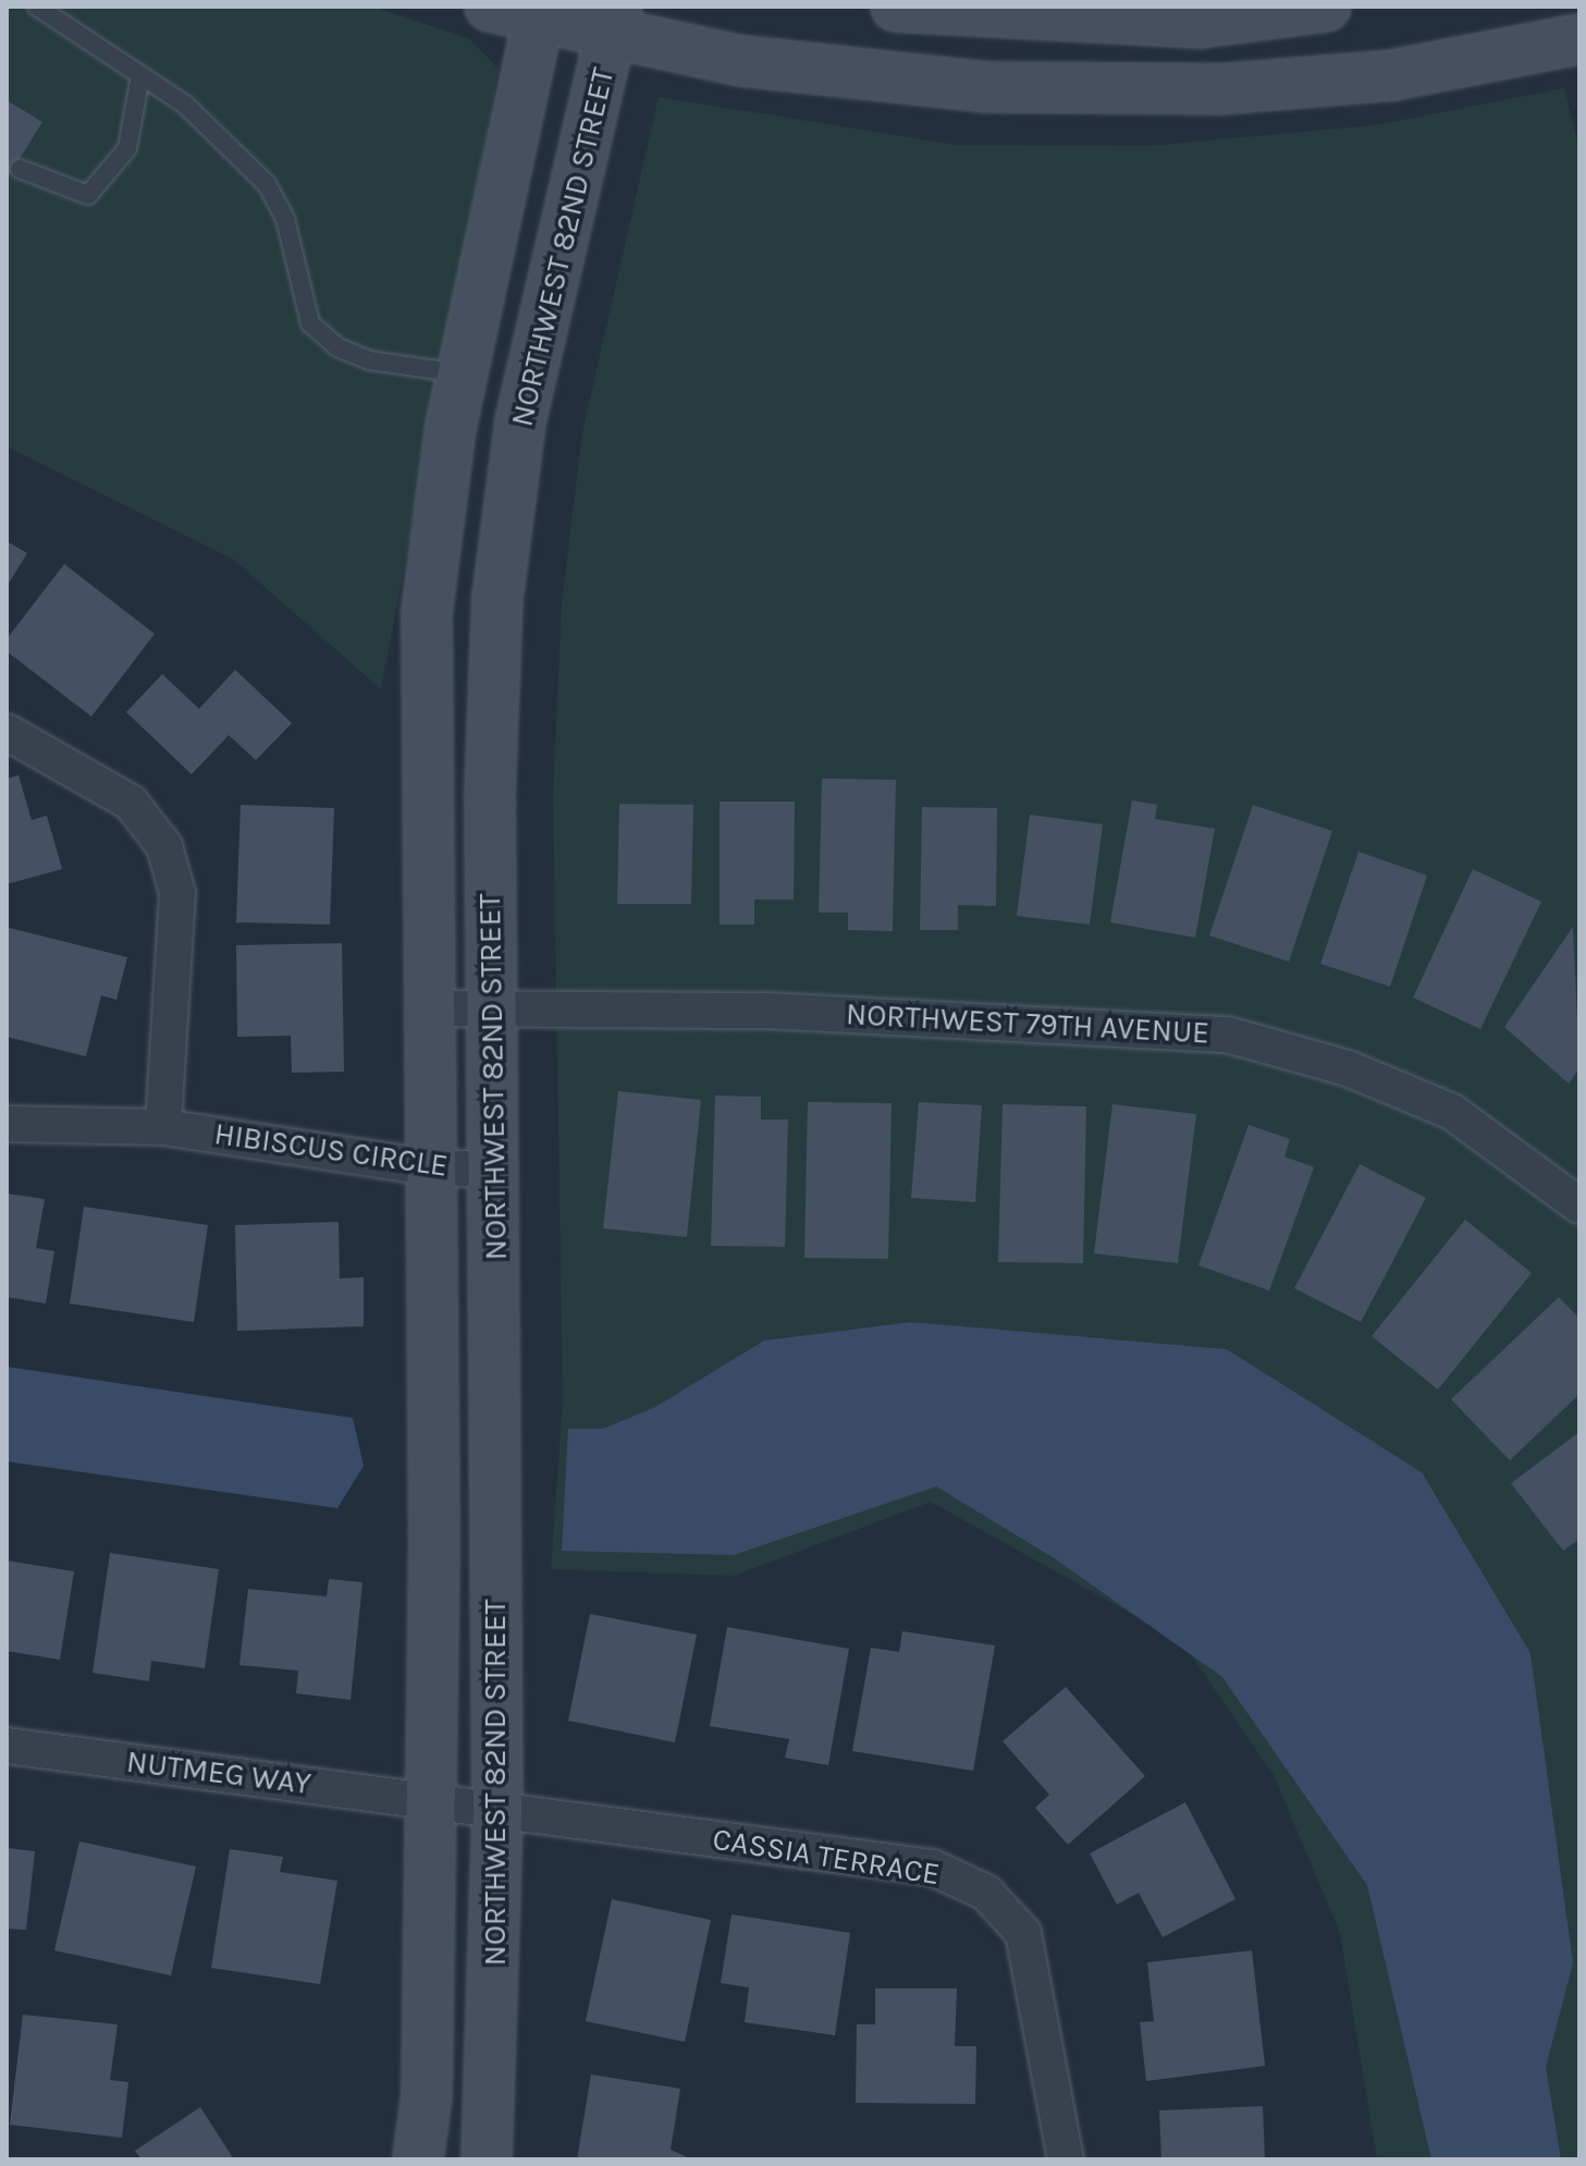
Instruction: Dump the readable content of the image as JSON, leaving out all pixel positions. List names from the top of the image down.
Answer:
{
  "streets": {
    "street": [
      "NORTHWEST 82ND STREET",
      "NORTHWEST 79TH AVENUE",
      "HIBISCUS CIRCLE",
      "NUTMEG WAY",
      "CASSIA TERRACE"
    ]
  },
  "crossings": [
    ["NORTHWEST 82ND STREET", "NORTHWEST 79TH AVENUE"],
    ["NORTHWEST 82ND STREET", "HIBISCUS CIRCLE"],
    ["NORTHWEST 82ND STREET", "NUTMEG WAY"],
    ["NORTHWEST 82ND STREET", "CASSIA TERRACE"],
    ["NUTMEG WAY", "CASSIA TERRACE"]
  ]
}
